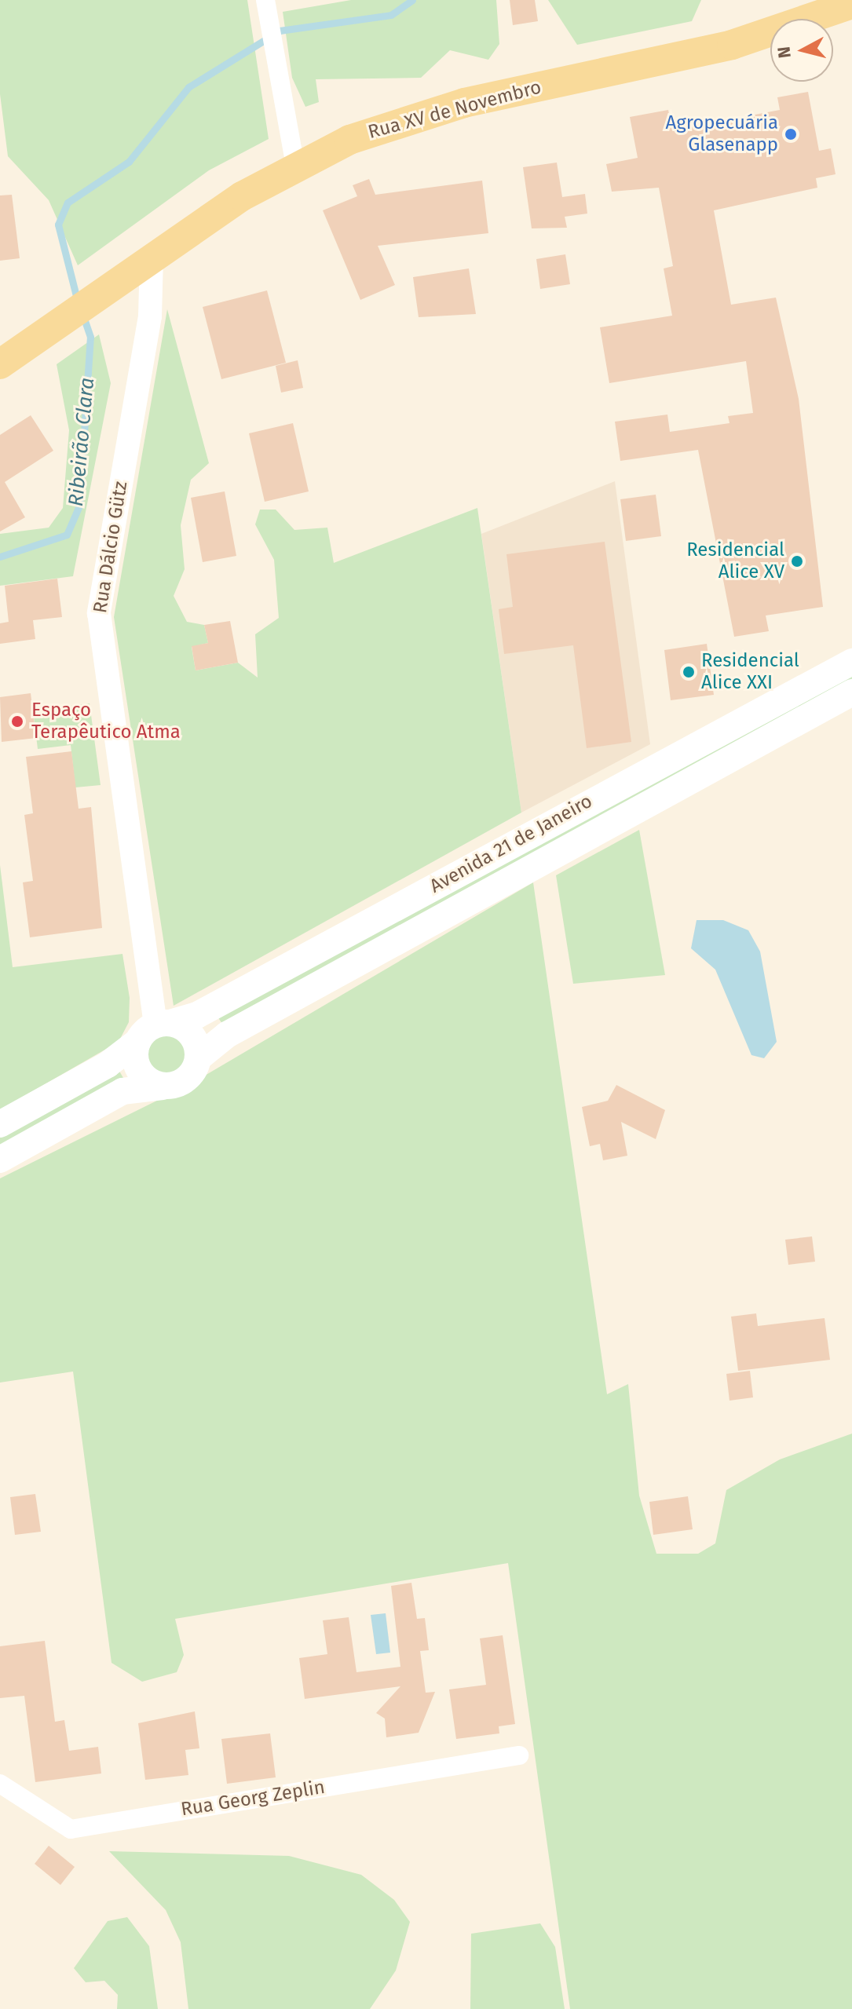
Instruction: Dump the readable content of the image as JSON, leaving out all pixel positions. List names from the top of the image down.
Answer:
{
  "streets": {
    "main road": ["Rua XV de Novembro", "Avenida 21 de Janeiro"],
    "street": ["Rua Dálcio Gütz", "Rua Georg Zeplin"]
  },
  "crossings": [
    ["Rua XV de Novembro", "Rua Dálcio Gütz"],
    ["Rua Dálcio Gütz", "Avenida 21 de Janeiro"]
  ],
  "water": ["Ribeirão Clara"],
  "places": [
    "Agropecuária Glasenapp",
    "Residencial Alice XV",
    "Residencial Alice XXI",
    "Espaço Terapêutico Atma"
  ],
  "north": "left"
}
